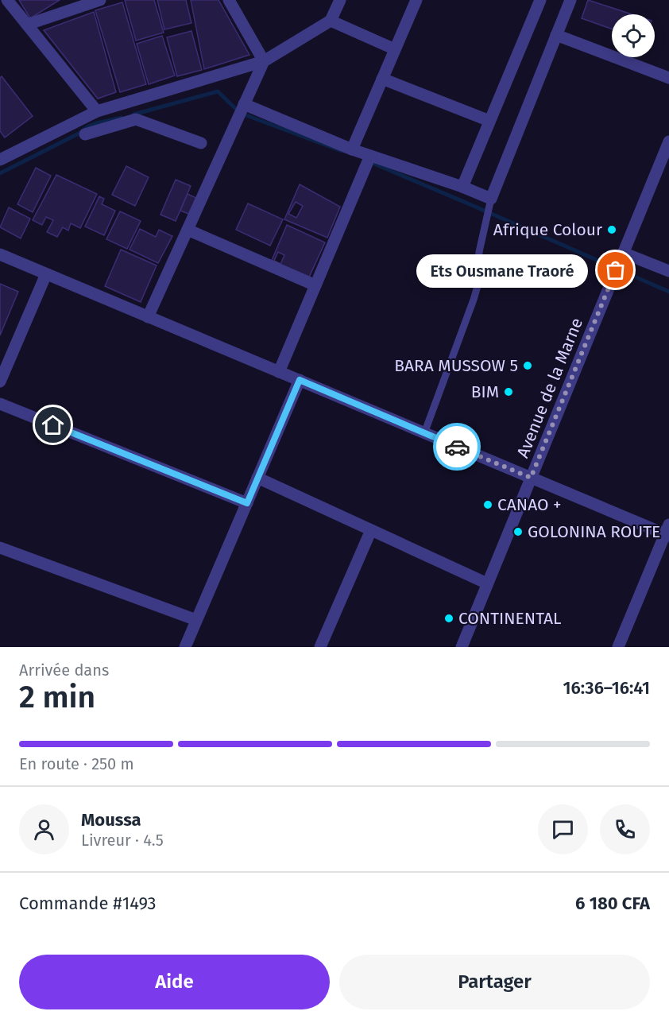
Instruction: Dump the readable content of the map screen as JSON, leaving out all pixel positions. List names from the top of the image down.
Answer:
{
  "streets": {
    "street": ["Avenue de la Marne"]
  },
  "places": [
    "Afrique Colour",
    "Ets Ousmane Traoré",
    "BARA MUSSOW 5",
    "BIM",
    "CANAO +",
    "GOLONINA ROUTE",
    "CONTINENTAL"
  ],
  "page": {
    "bubble": "Ets Ousmane Traoré",
    "heading": ["2 min", "Arrivée dans", "16:36–16:41"],
    "panel": [
      "Moussa",
      "Livreur · 4.5",
      "Commande #1493",
      "6 180 CFA"
    ],
    "bar": "En route · 250 m",
    "buttons": ["Aide", "Partager"]
  }
}
